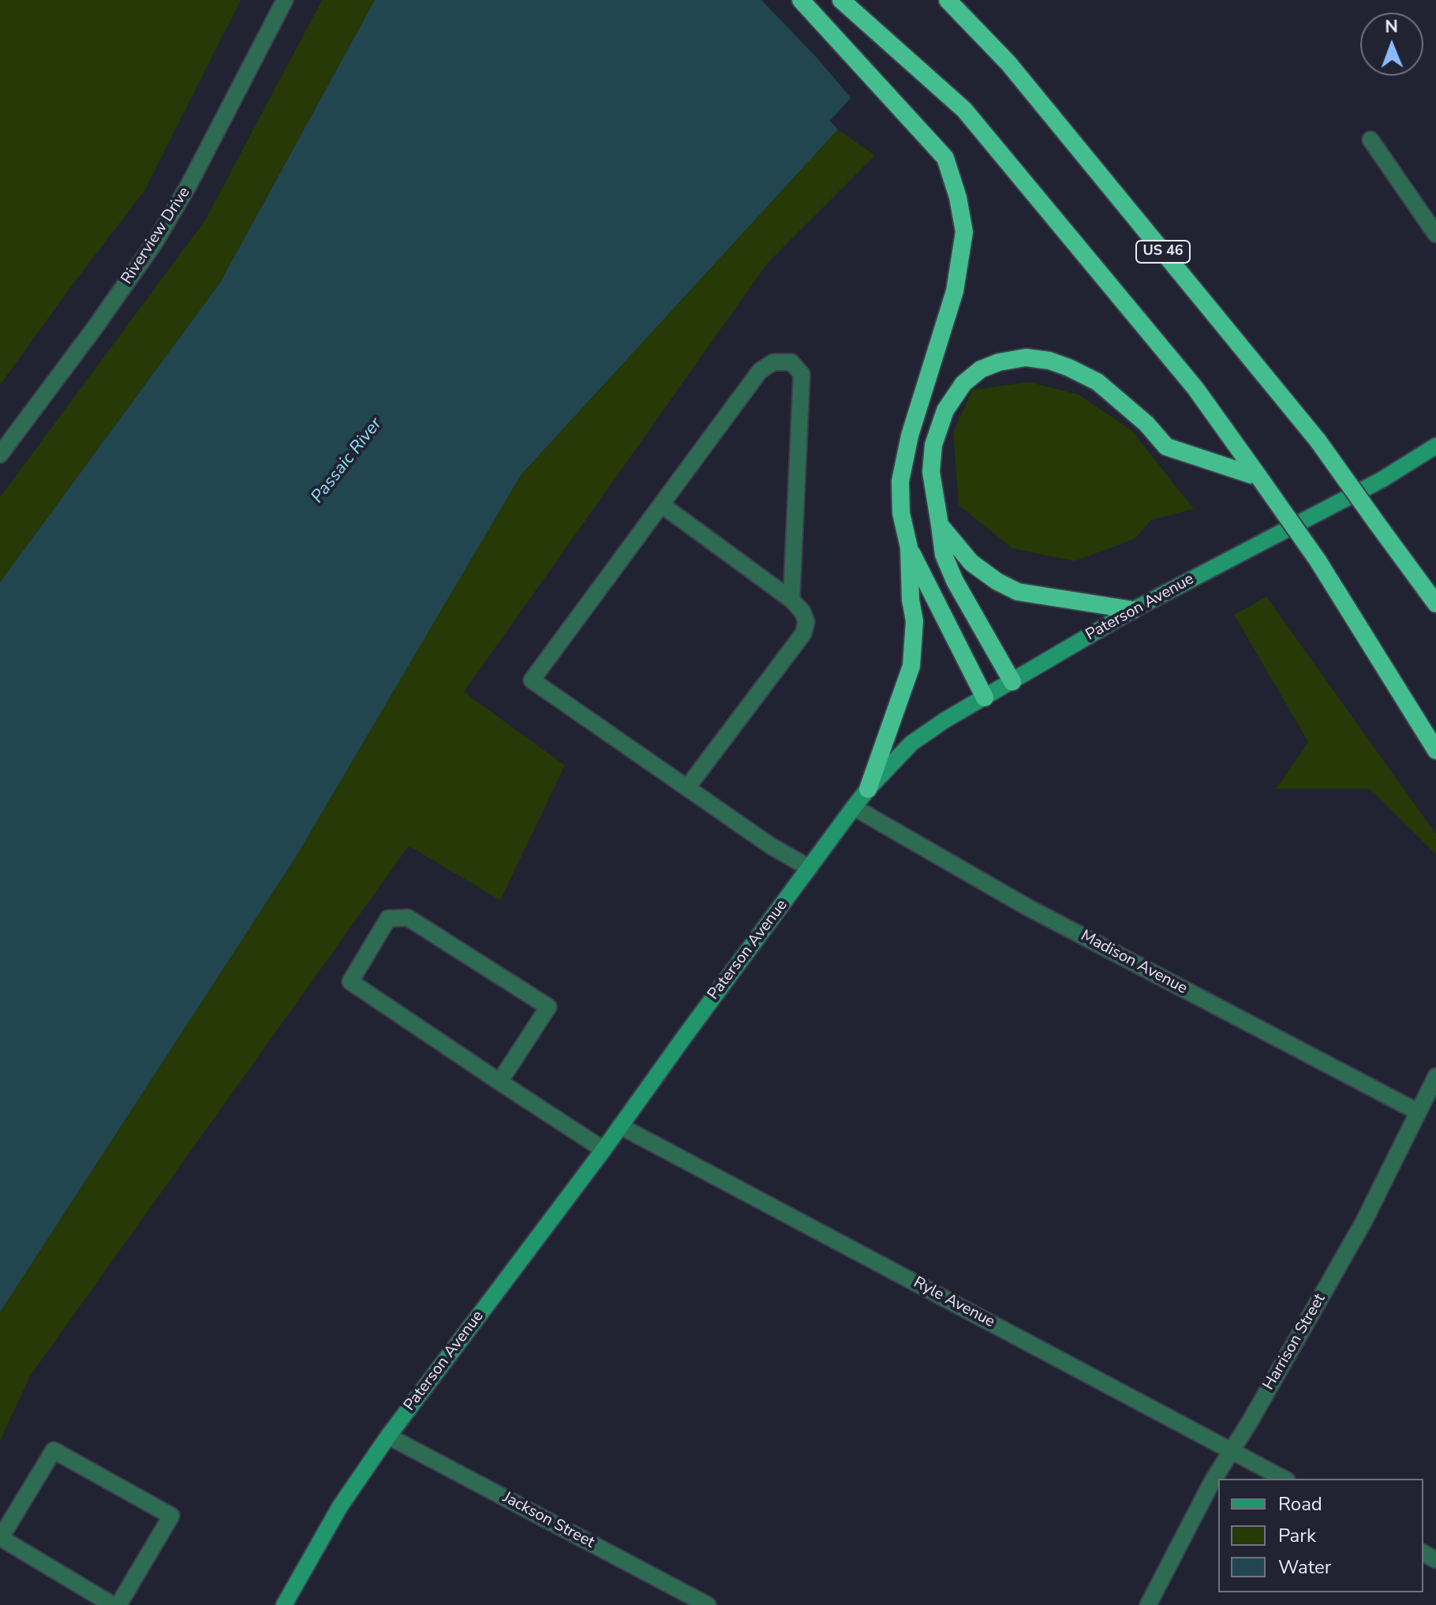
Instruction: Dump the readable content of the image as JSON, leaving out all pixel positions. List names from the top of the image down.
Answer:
{
  "streets": {
    "highway": ["US 46"],
    "main road": ["Paterson Avenue"],
    "street": [
      "Riverview Drive",
      "Madison Avenue",
      "Ryle Avenue",
      "Harrison Street",
      "Jackson Street"
    ]
  },
  "crossings": [
    ["Paterson Avenue", "Madison Avenue"],
    ["Paterson Avenue", "Ryle Avenue"],
    ["Paterson Avenue", "Jackson Street"],
    ["Madison Avenue", "Harrison Street"],
    ["Ryle Avenue", "Harrison Street"]
  ],
  "water": ["Passaic River"],
  "legend": ["Road", "Park", "Water"],
  "north": "top"
}
